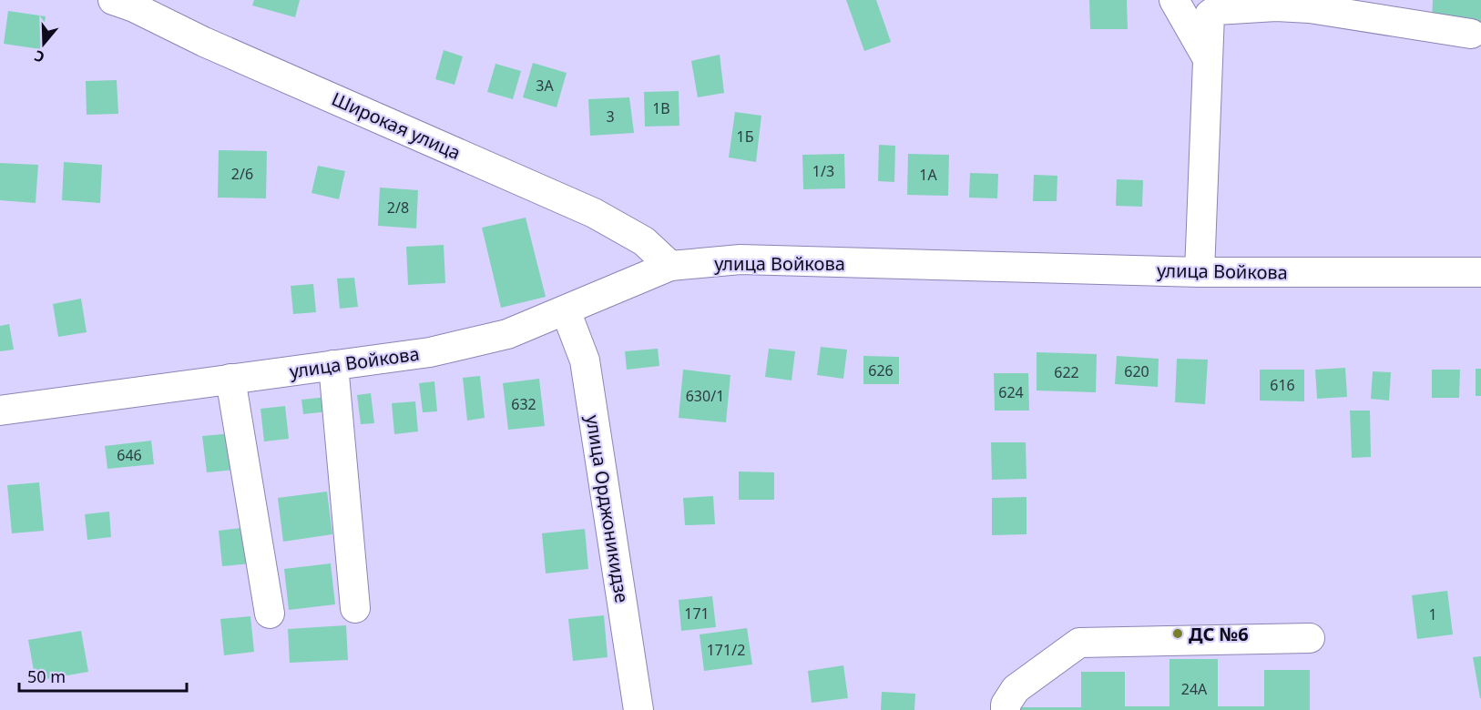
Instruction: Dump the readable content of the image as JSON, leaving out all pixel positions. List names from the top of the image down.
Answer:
{
  "streets": {
    "street": ["Широкая улица", "улица Войкова", "улица Орджоникидзе"]
  },
  "crossings": [
    ["Широкая улица", "улица Войкова"],
    ["улица Войкова", "улица Орджоникидзе"]
  ],
  "places": ["ДС №6"],
  "house_numbers": [
    "3А",
    "1В",
    "3",
    "1Б",
    "1/3",
    "2/6",
    "1А",
    "2/8",
    "626",
    "620",
    "622",
    "616",
    "624",
    "630/1",
    "632",
    "646",
    "171",
    "1",
    "171/2",
    "24А"
  ],
  "scale_bar": "50 m",
  "north": "bottom"
}
